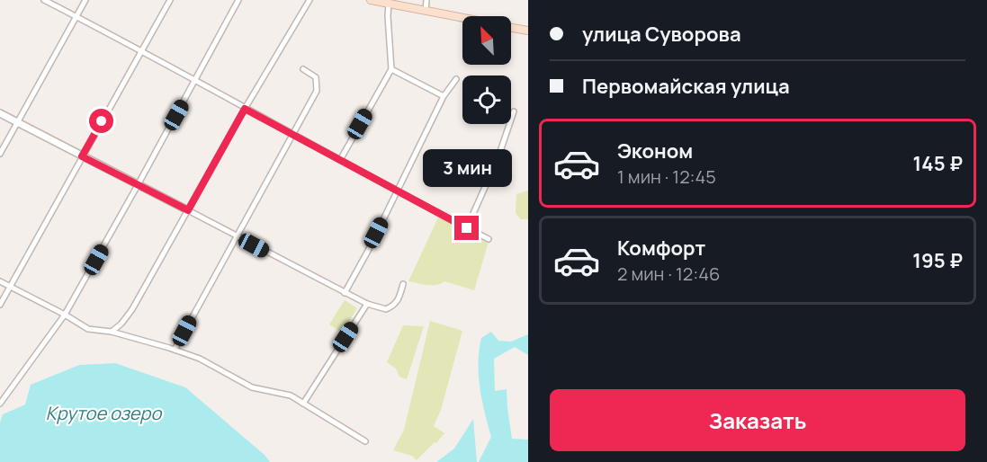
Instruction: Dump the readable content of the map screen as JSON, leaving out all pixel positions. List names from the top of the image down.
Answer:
{
  "water": ["Крутое озеро"],
  "north": "top left",
  "page": {
    "banner": ["улица Суворова", "Первомайская улица"],
    "list": [
      {
        "name": "Эконом",
        "note": "1 мин · 12:45",
        "value": "145 ₽"
      },
      {
        "name": "Комфорт",
        "note": "2 мин · 12:46",
        "value": "195 ₽"
      }
    ],
    "bubble": "3 мин",
    "buttons": "Заказать"
  }
}
